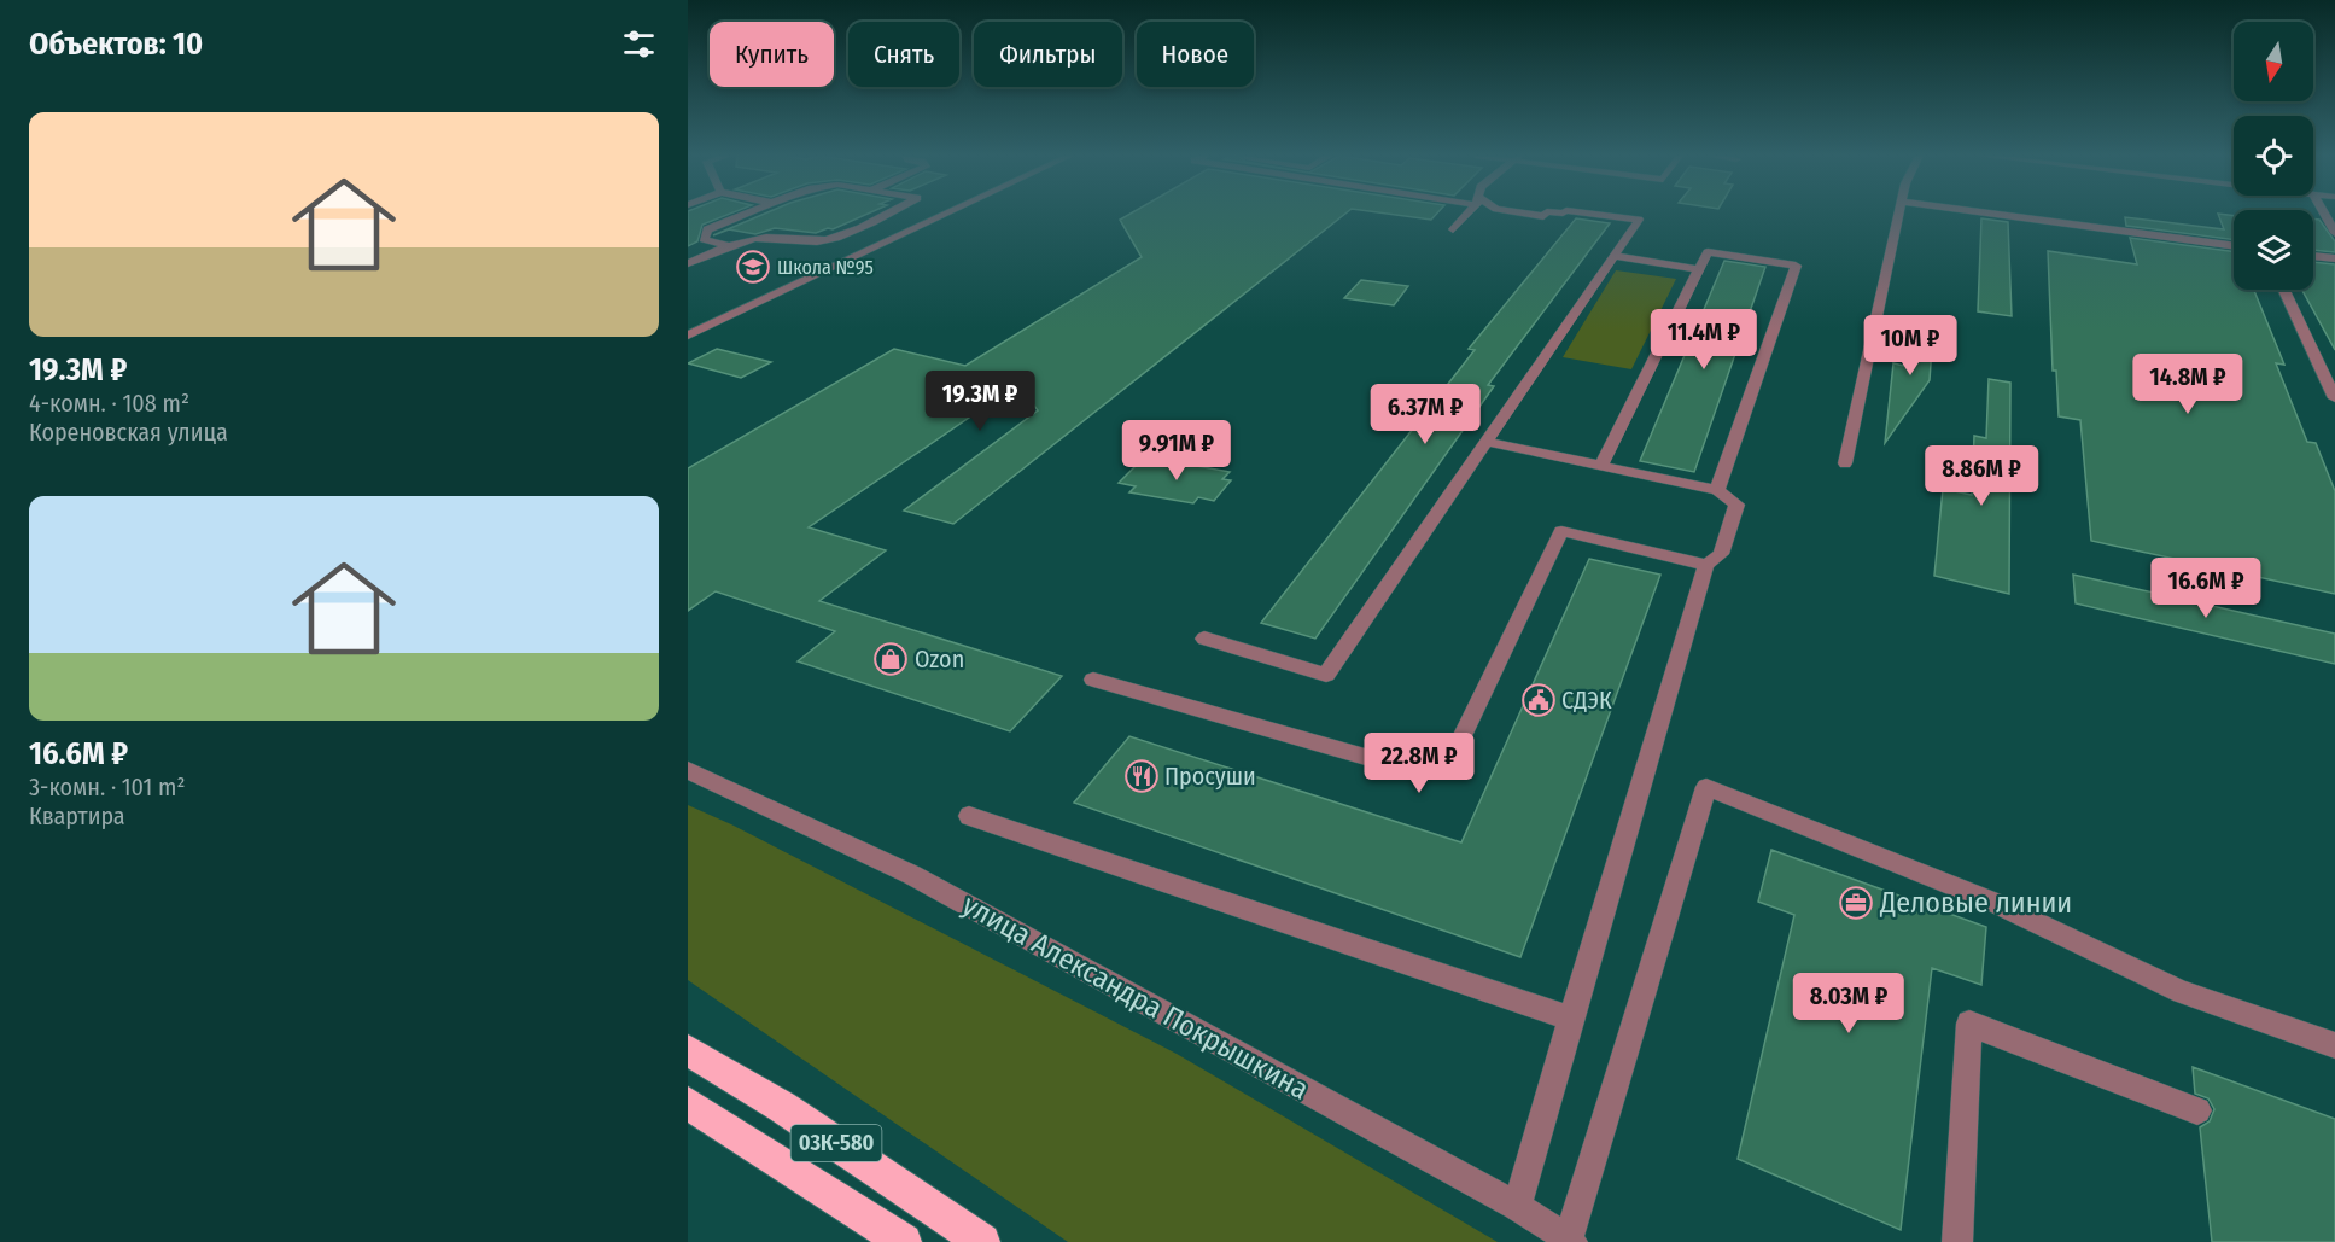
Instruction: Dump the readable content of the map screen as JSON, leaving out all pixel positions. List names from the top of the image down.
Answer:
{
  "streets": {
    "highway": ["03К-580"],
    "street": ["улица Александра Покрышкина"]
  },
  "places": {
    "school or university": ["Школа №95"],
    "shop": ["Ozon"],
    "public building": ["СДЭК"],
    "restaurant": ["Просуши"],
    "office": ["Деловые линии"]
  },
  "north": "bottom",
  "page": {
    "heading": "Объектов: 10",
    "chip": [
      "Купить",
      "Снять",
      "Фильтры",
      "Новое"
    ],
    "list": [
      {
        "name": "19.3M ₽",
        "note": "4-комн. · 108 m² · Кореновская улица"
      },
      {
        "name": "16.6M ₽",
        "note": "3-комн. · 101 m² · Квартира"
      }
    ],
    "price": [
      "11.4M ₽",
      "10M ₽",
      "14.8M ₽",
      "19.3M ₽",
      "6.37M ₽",
      "9.91M ₽",
      "8.86M ₽",
      "16.6M ₽",
      "22.8M ₽",
      "8.03M ₽"
    ]
  }
}
